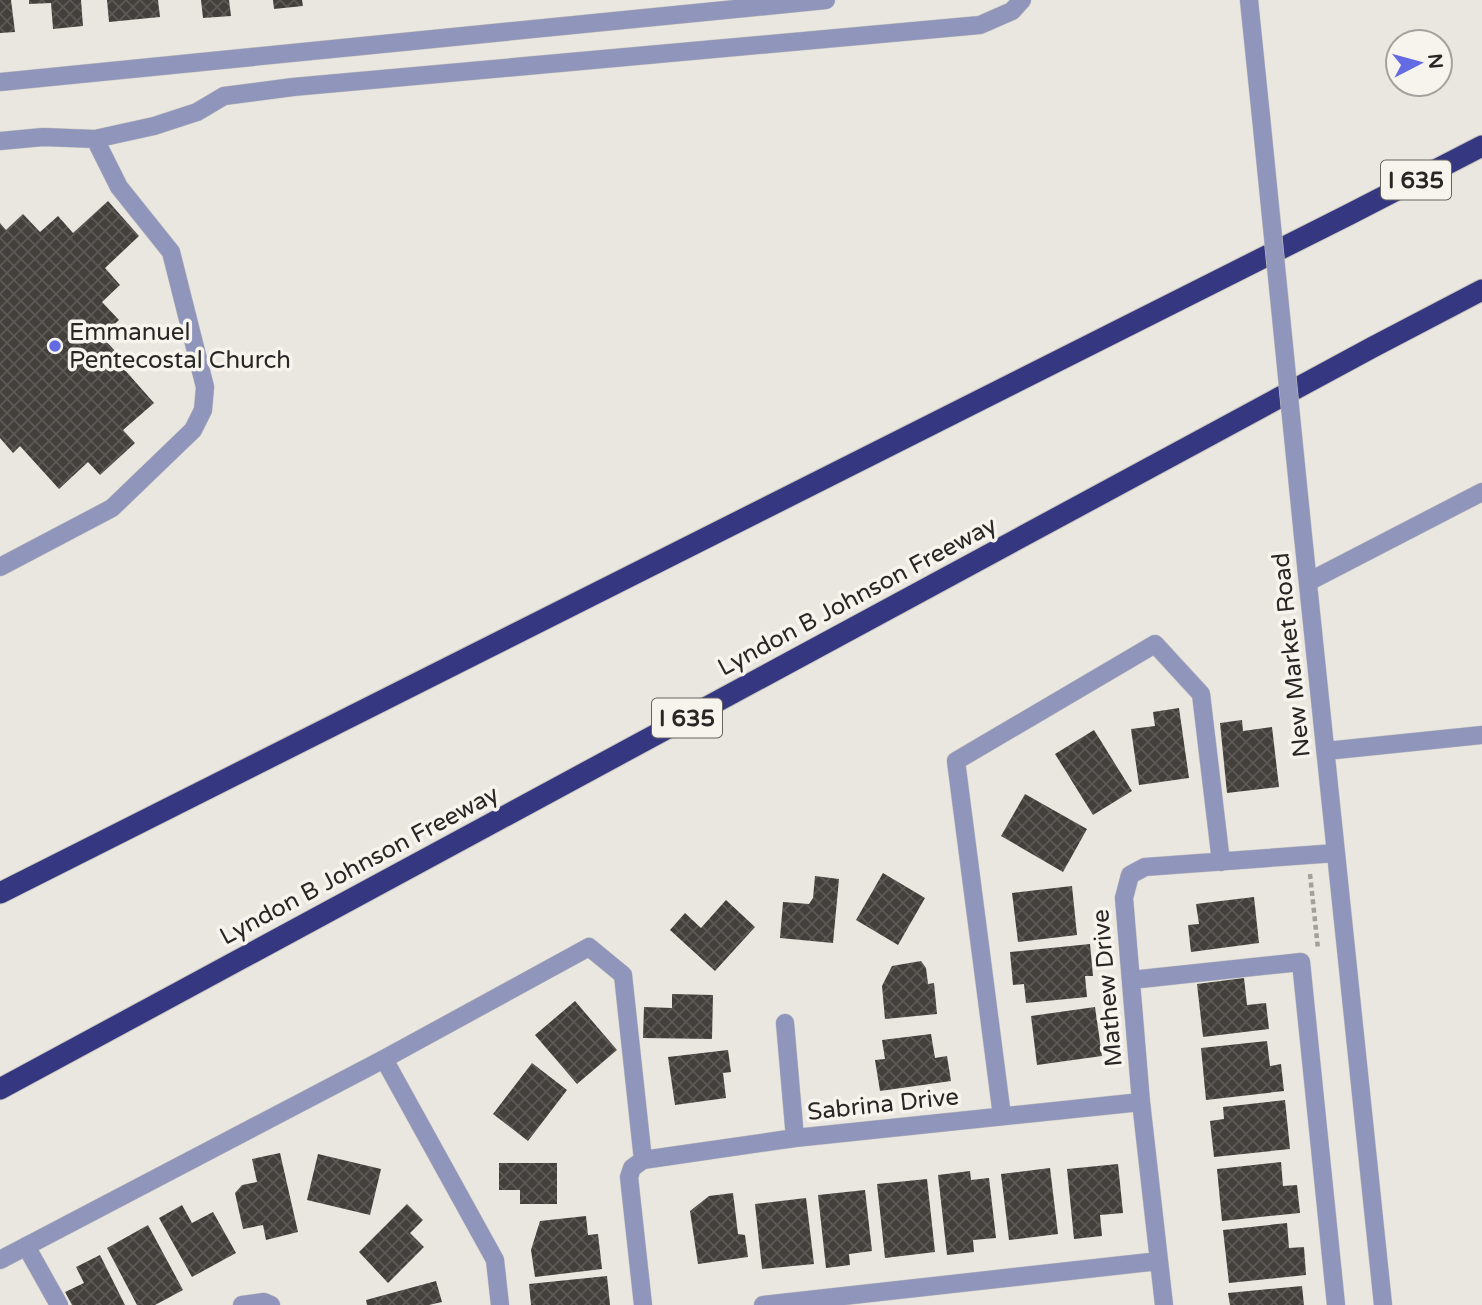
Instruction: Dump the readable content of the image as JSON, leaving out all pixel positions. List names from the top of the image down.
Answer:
{
  "streets": {
    "highway": ["I 635", "Lyndon B Johnson Freeway"],
    "street": ["New Market Road", "Mathew Drive", "Sabrina Drive"]
  },
  "crossings": [
    ["New Market Road", "Mathew Drive"],
    ["Mathew Drive", "Sabrina Drive"]
  ],
  "places": ["Emmanuel Pentecostal Church"],
  "north": "right"
}
